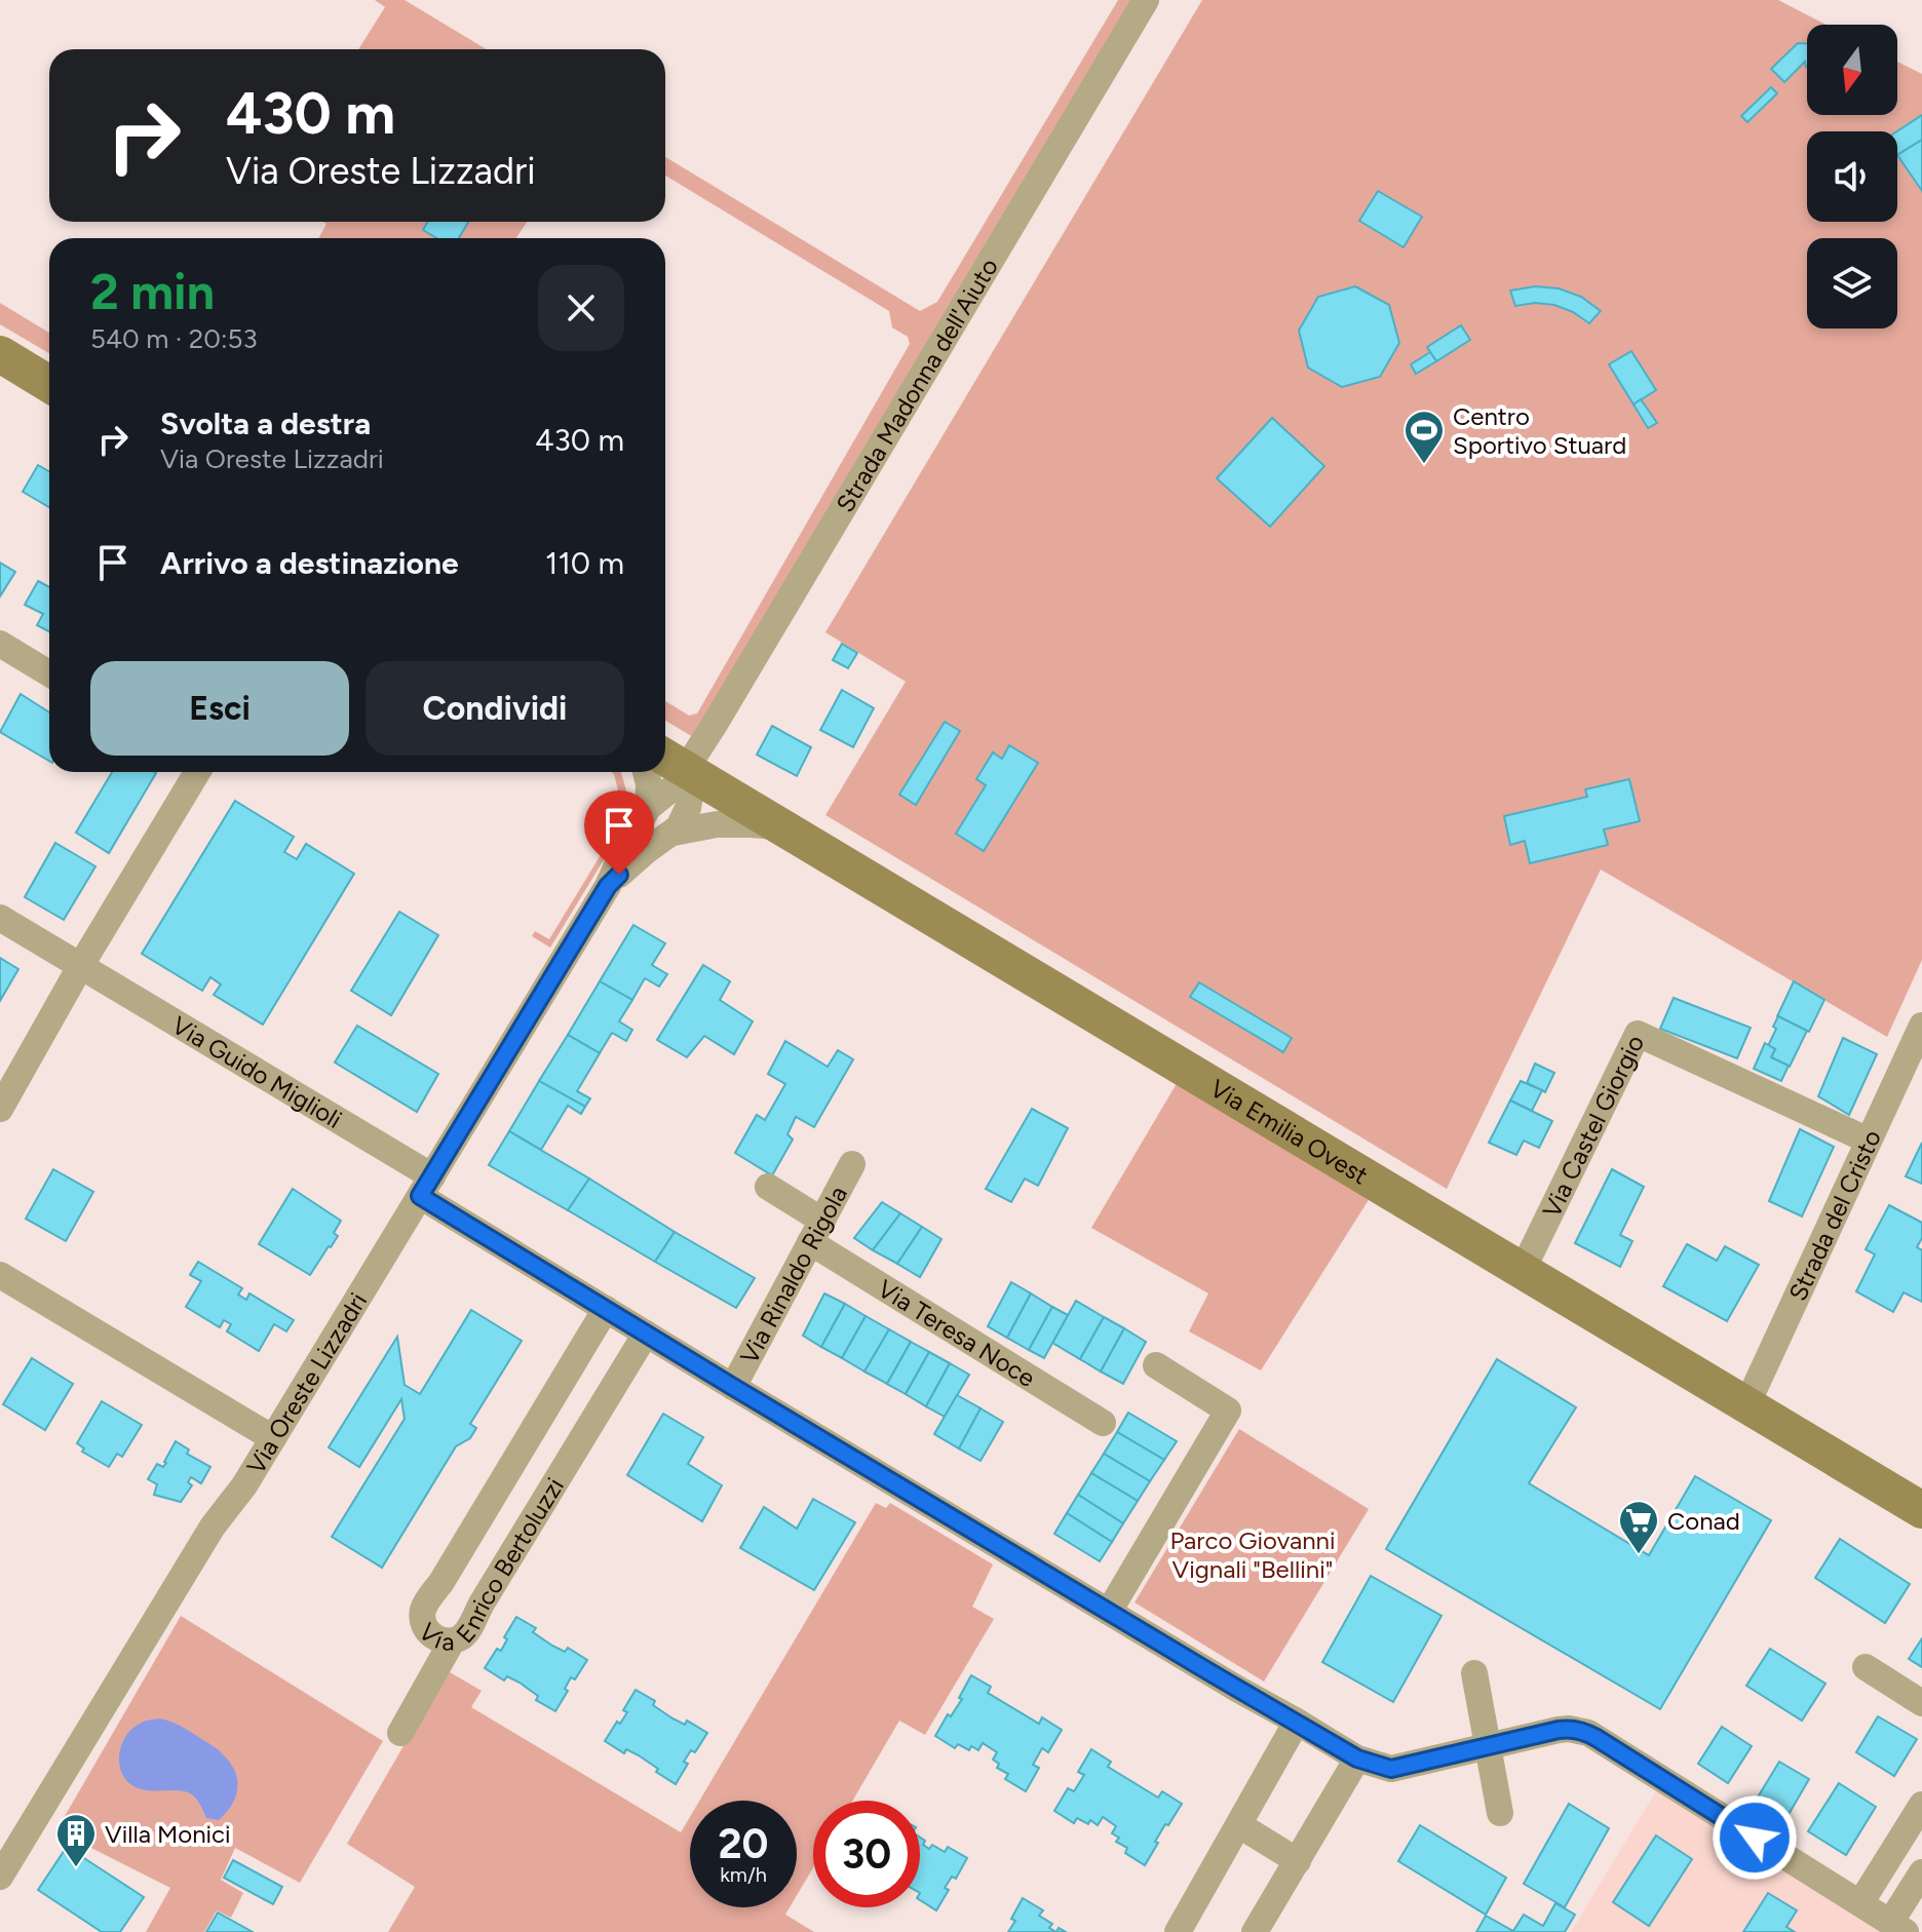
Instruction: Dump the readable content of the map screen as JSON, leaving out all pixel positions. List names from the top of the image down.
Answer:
{
  "streets": {
    "street": [
      "Strada Madonna dell'Aiuto",
      "Via Guido Miglioli",
      "Via Emilia Ovest",
      "Via Castel Giorgio",
      "Strada del Cristo",
      "Via Rinaldo Rigola",
      "Via Teresa Noce",
      "Via Oreste Lizzadri",
      "Via Enrico Bertoluzzi"
    ]
  },
  "crossings": [
    ["Strada Madonna dell'Aiuto", "Via Emilia Ovest"],
    ["Strada Madonna dell'Aiuto", "Via Oreste Lizzadri"],
    ["Via Guido Miglioli", "Via Rinaldo Rigola"],
    ["Via Guido Miglioli", "Via Oreste Lizzadri"],
    ["Via Guido Miglioli", "Via Enrico Bertoluzzi"],
    ["Via Emilia Ovest", "Via Castel Giorgio"],
    ["Via Emilia Ovest", "Strada del Cristo"],
    ["Via Emilia Ovest", "Via Oreste Lizzadri"],
    ["Via Castel Giorgio", "Strada del Cristo"],
    ["Via Rinaldo Rigola", "Via Teresa Noce"]
  ],
  "parks": ["Parco Giovanni Vignali \"Bellini\""],
  "places": {
    "sports": ["Centro Sportivo Stuard"],
    "supermarket": ["Conad"],
    "building": ["Villa Monici"]
  },
  "north": "bottom",
  "page": {
    "turn": ["430 m", "Via Oreste Lizzadri"],
    "heading": ["2 min", "540 m · 20:53"],
    "list": [
      {
        "name": "Svolta a destra",
        "note": "Via Oreste Lizzadri",
        "value": "430 m"
      },
      {
        "name": "Arrivo a destinazione",
        "value": "110 m"
      }
    ],
    "buttons": ["Esci", "Condividi"],
    "speed": "20 km/h",
    "limit": "30"
  }
}
